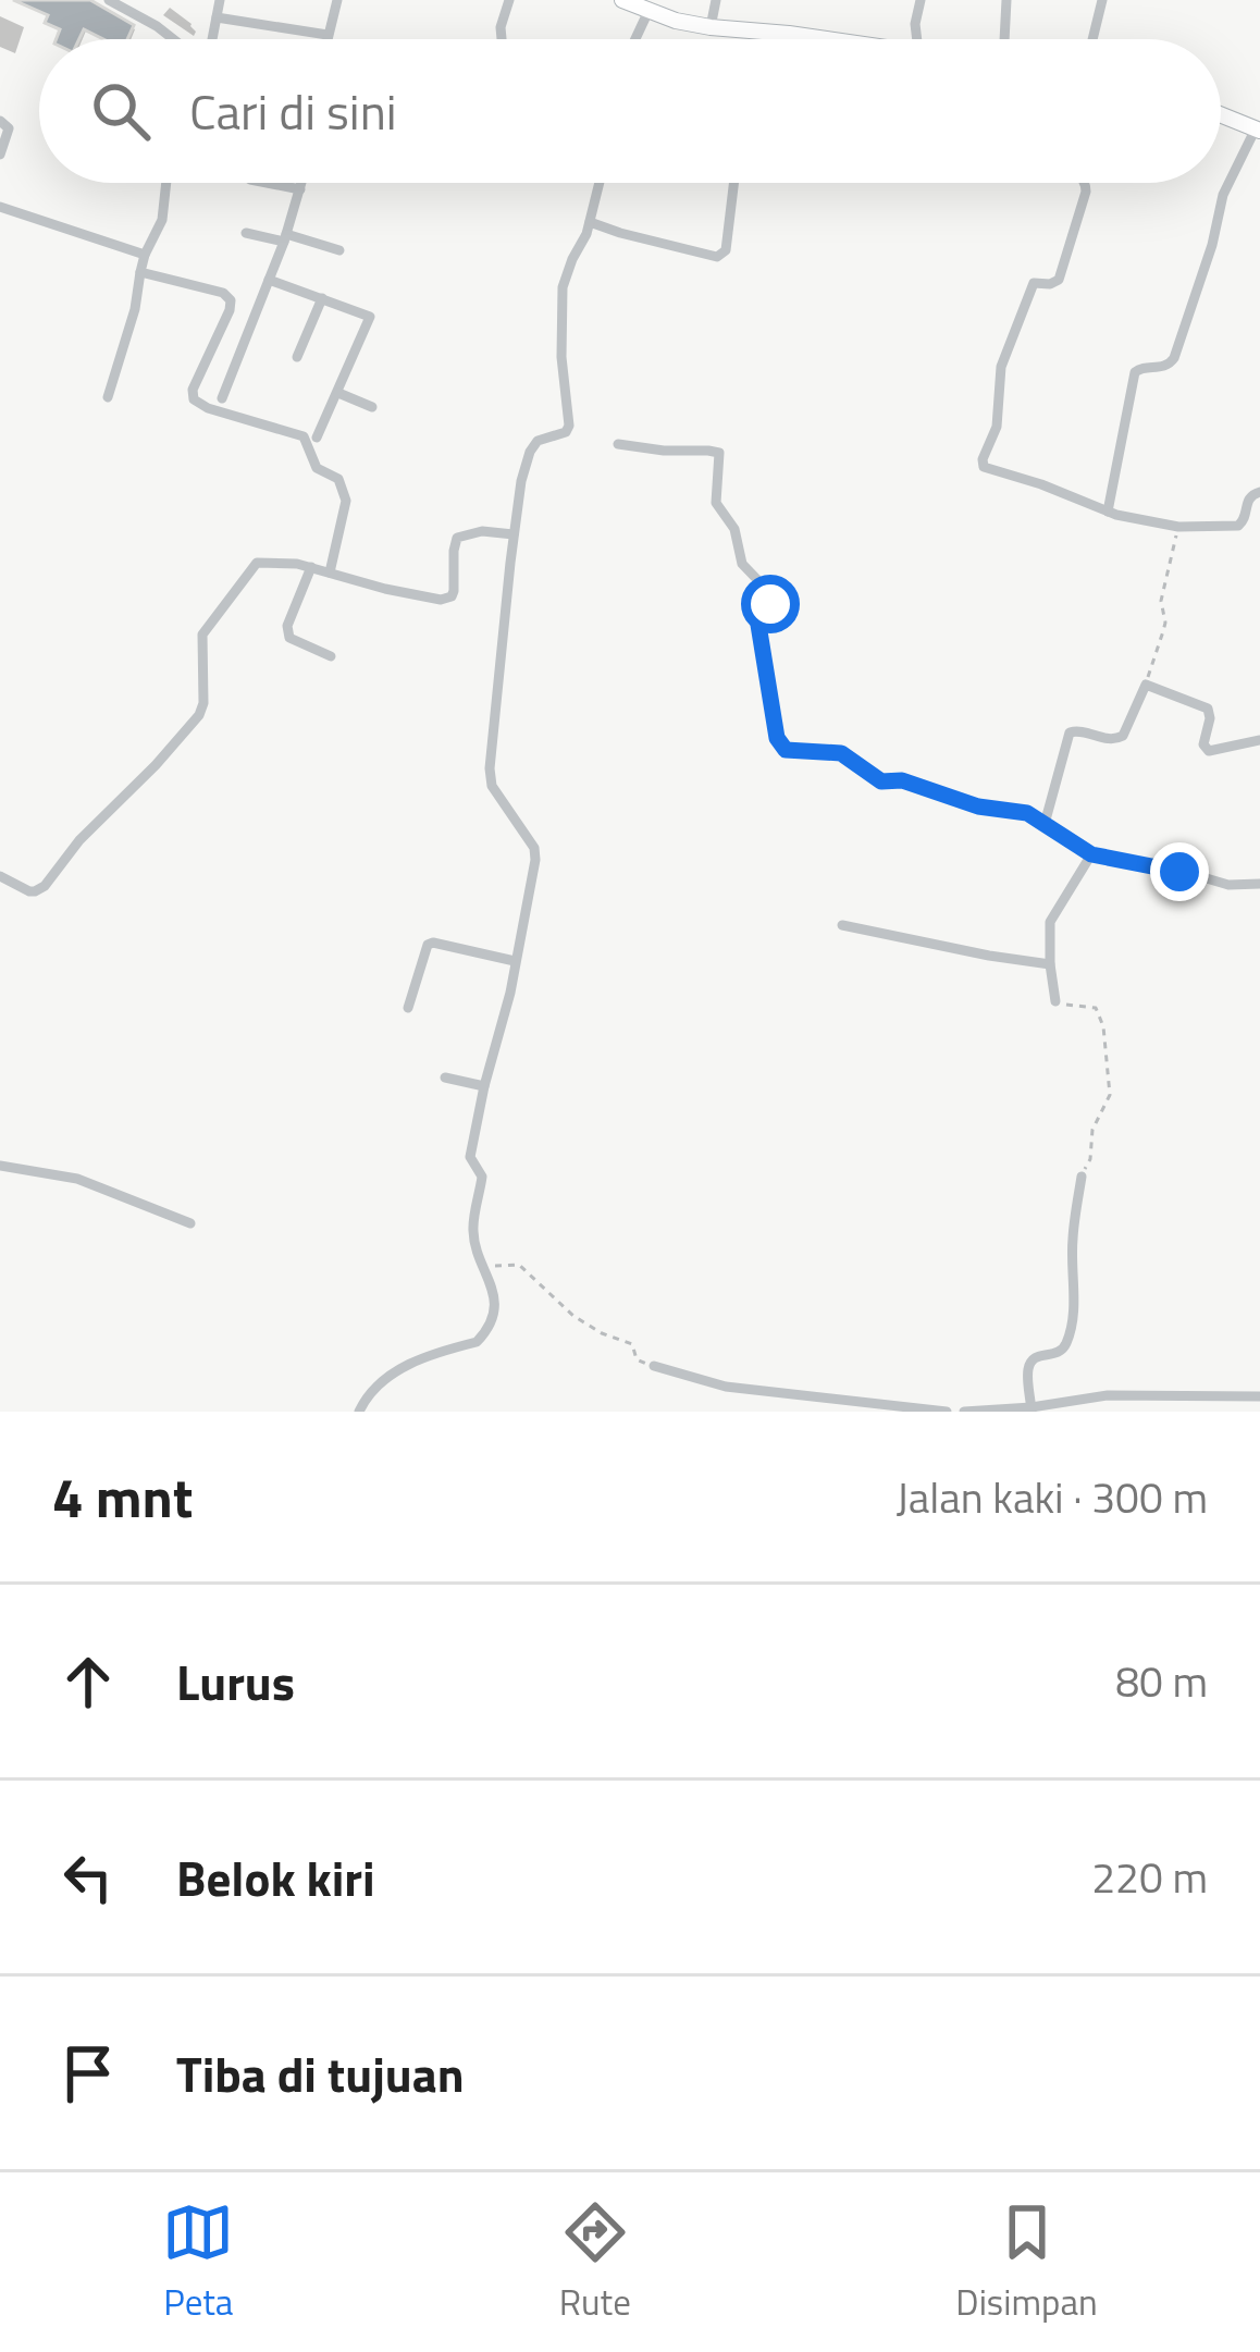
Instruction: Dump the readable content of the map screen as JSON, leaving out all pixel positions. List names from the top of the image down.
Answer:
{
  "page": {
    "search": "Cari di sini",
    "heading": ["4 mnt", "Jalan kaki · 300 m"],
    "list": [
      ["Lurus", "80 m"],
      ["Belok kiri", "220 m"],
      "Tiba di tujuan"
    ],
    "nav": ["Peta", "Rute", "Disimpan"]
  }
}
